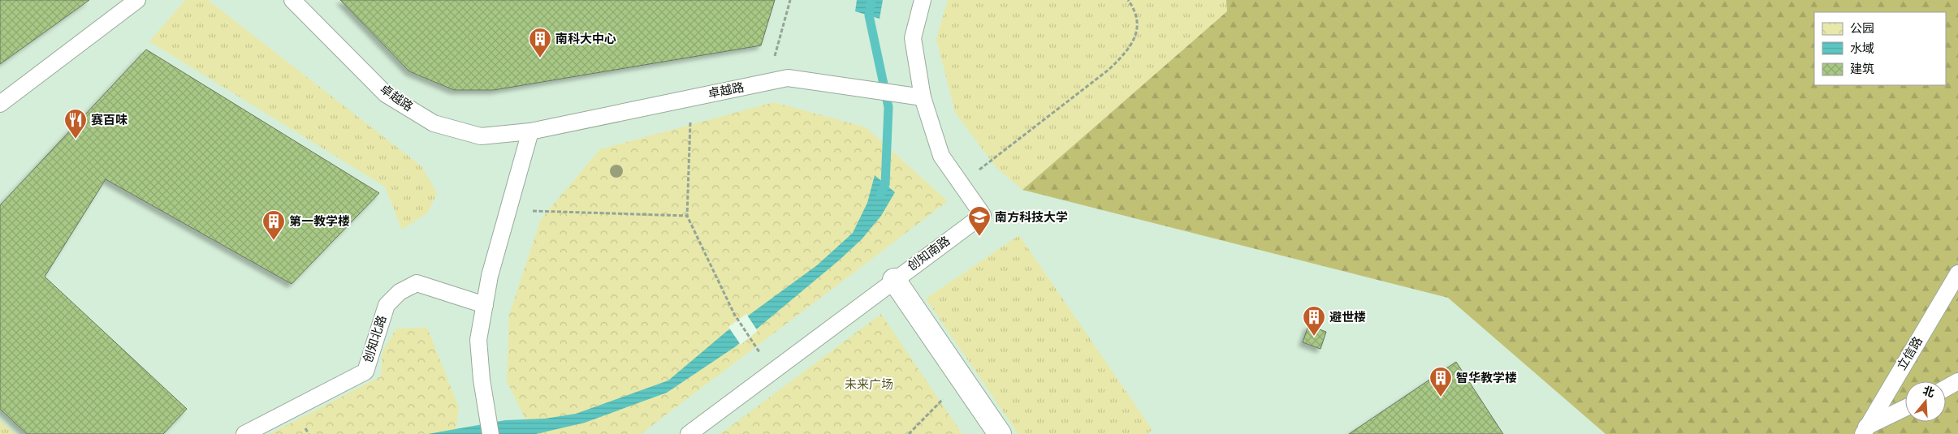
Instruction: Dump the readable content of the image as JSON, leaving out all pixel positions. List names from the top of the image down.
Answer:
{
  "streets": {
    "lane": [
      "卓越路",
      "创知南路",
      "创知北路",
      "立信路"
    ]
  },
  "crossings": [
    ["卓越路", "创知南路"]
  ],
  "parks": ["未来广场"],
  "places": {
    "building": [
      "南科大中心",
      "第一教学楼",
      "避世楼",
      "智华教学楼"
    ],
    "restaurant": ["赛百味"],
    "school or university": ["南方科技大学"]
  },
  "legend": ["公园", "水域", "建筑"],
  "north": "top"
}
